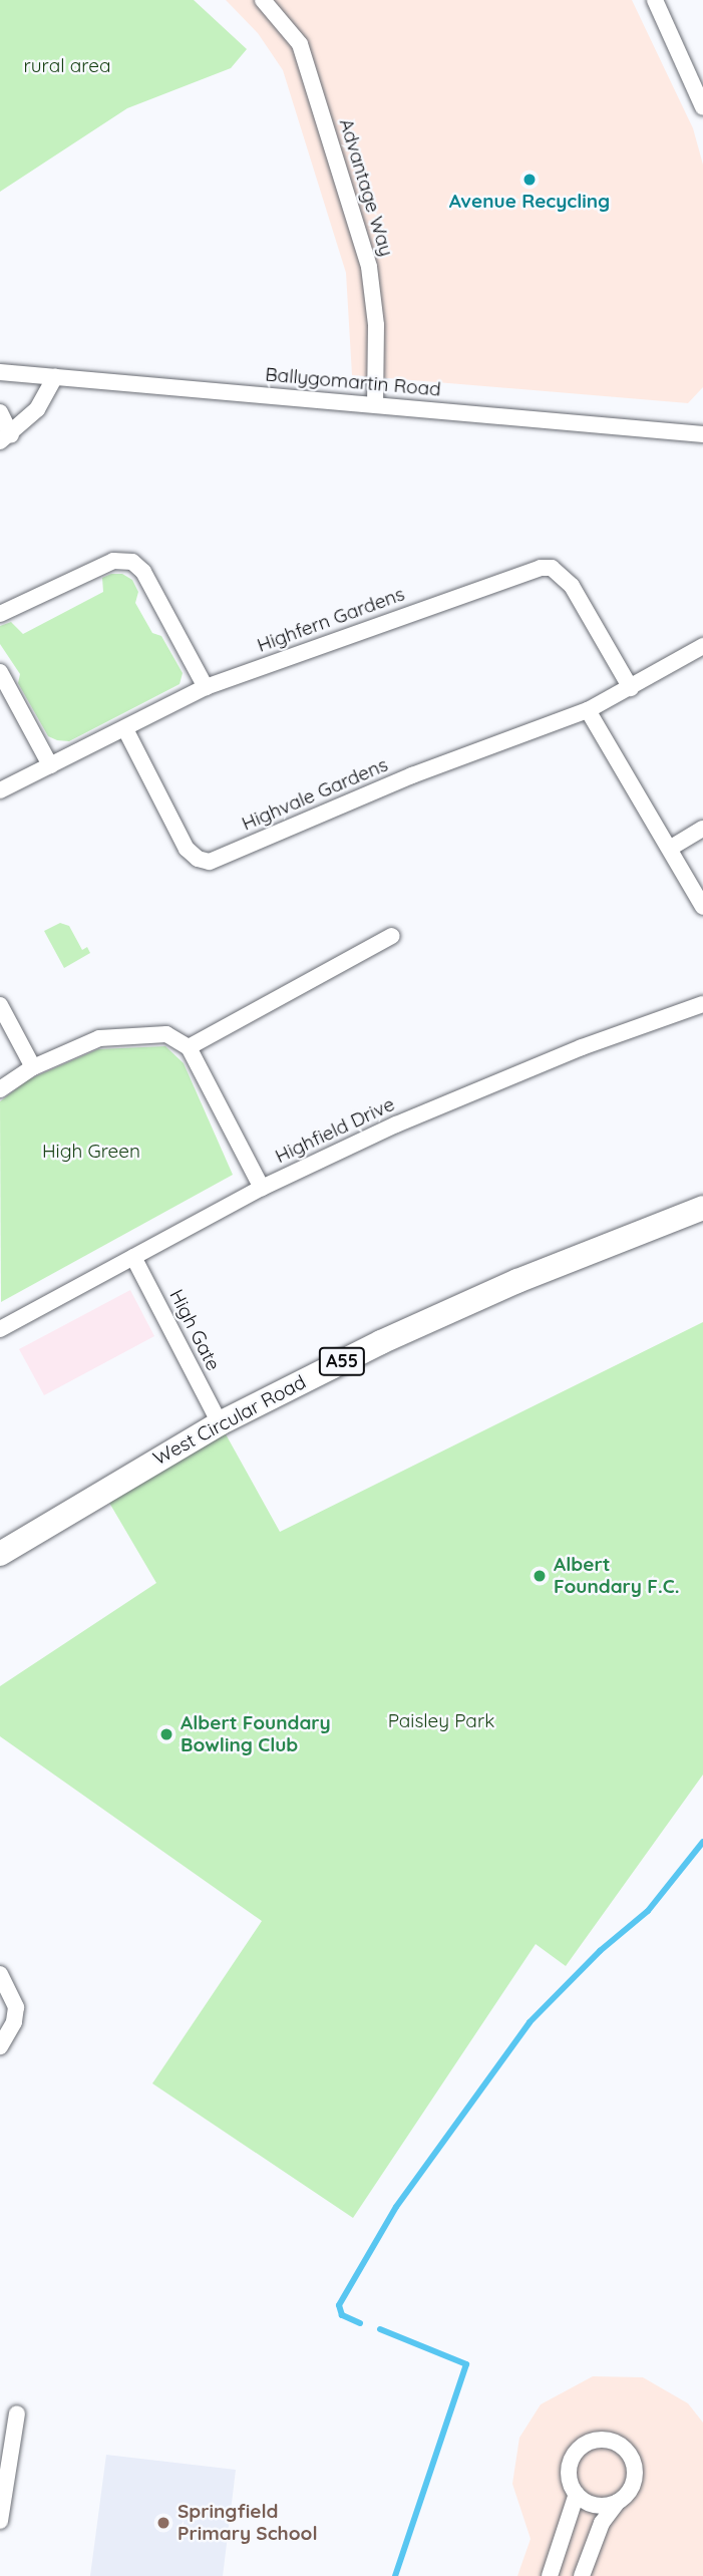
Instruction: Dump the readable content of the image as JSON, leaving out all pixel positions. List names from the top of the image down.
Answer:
{
  "streets": {
    "highway": ["A55", "West Circular Road"],
    "street": [
      "Advantage Way",
      "Ballygomartin Road",
      "Highfern Gardens",
      "Highvale Gardens",
      "Highfield Drive",
      "High Gate"
    ]
  },
  "crossings": [
    ["Advantage Way", "Ballygomartin Road"],
    ["Highfern Gardens", "Highvale Gardens"],
    ["Highfield Drive", "High Gate"],
    ["High Gate", "West Circular Road"]
  ],
  "parks": ["rural area", "High Green", "Paisley Park"],
  "places": [
    "Avenue Recycling",
    "Albert Foundary F.C.",
    "Albert Foundary Bowling Club",
    "Springfield Primary School"
  ]
}
